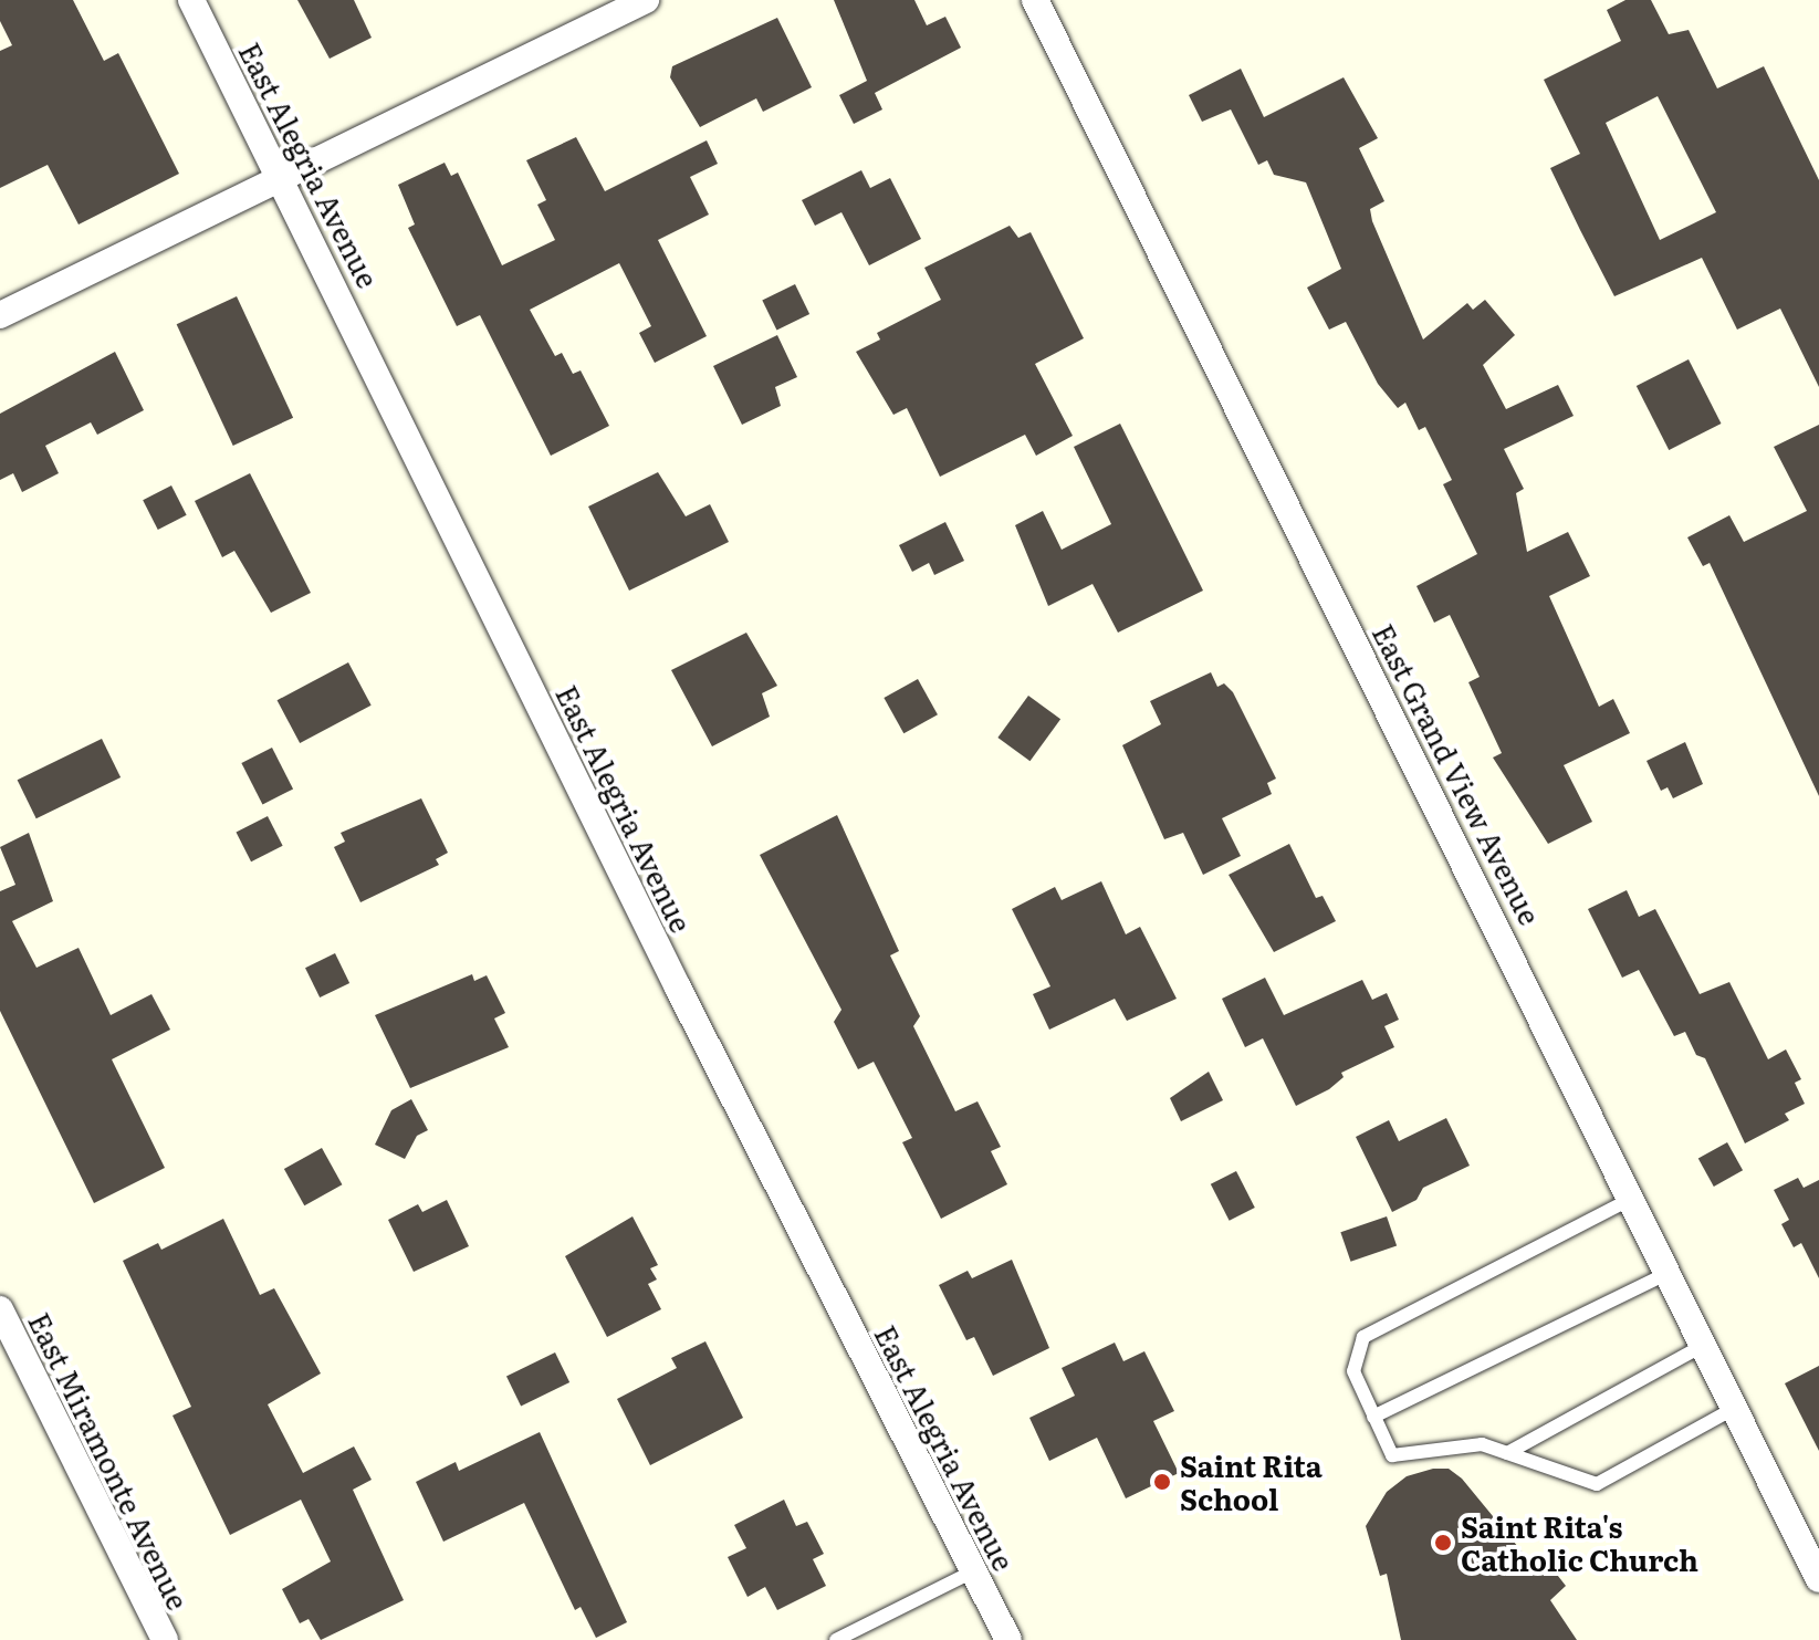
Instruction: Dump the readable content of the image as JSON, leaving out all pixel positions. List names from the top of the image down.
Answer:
{
  "streets": {
    "street": ["East Alegria Avenue", "East Grand View Avenue", "East Miramonte Avenue"]
  },
  "places": ["Saint Rita School", "Saint Rita's Catholic Church"]
}
